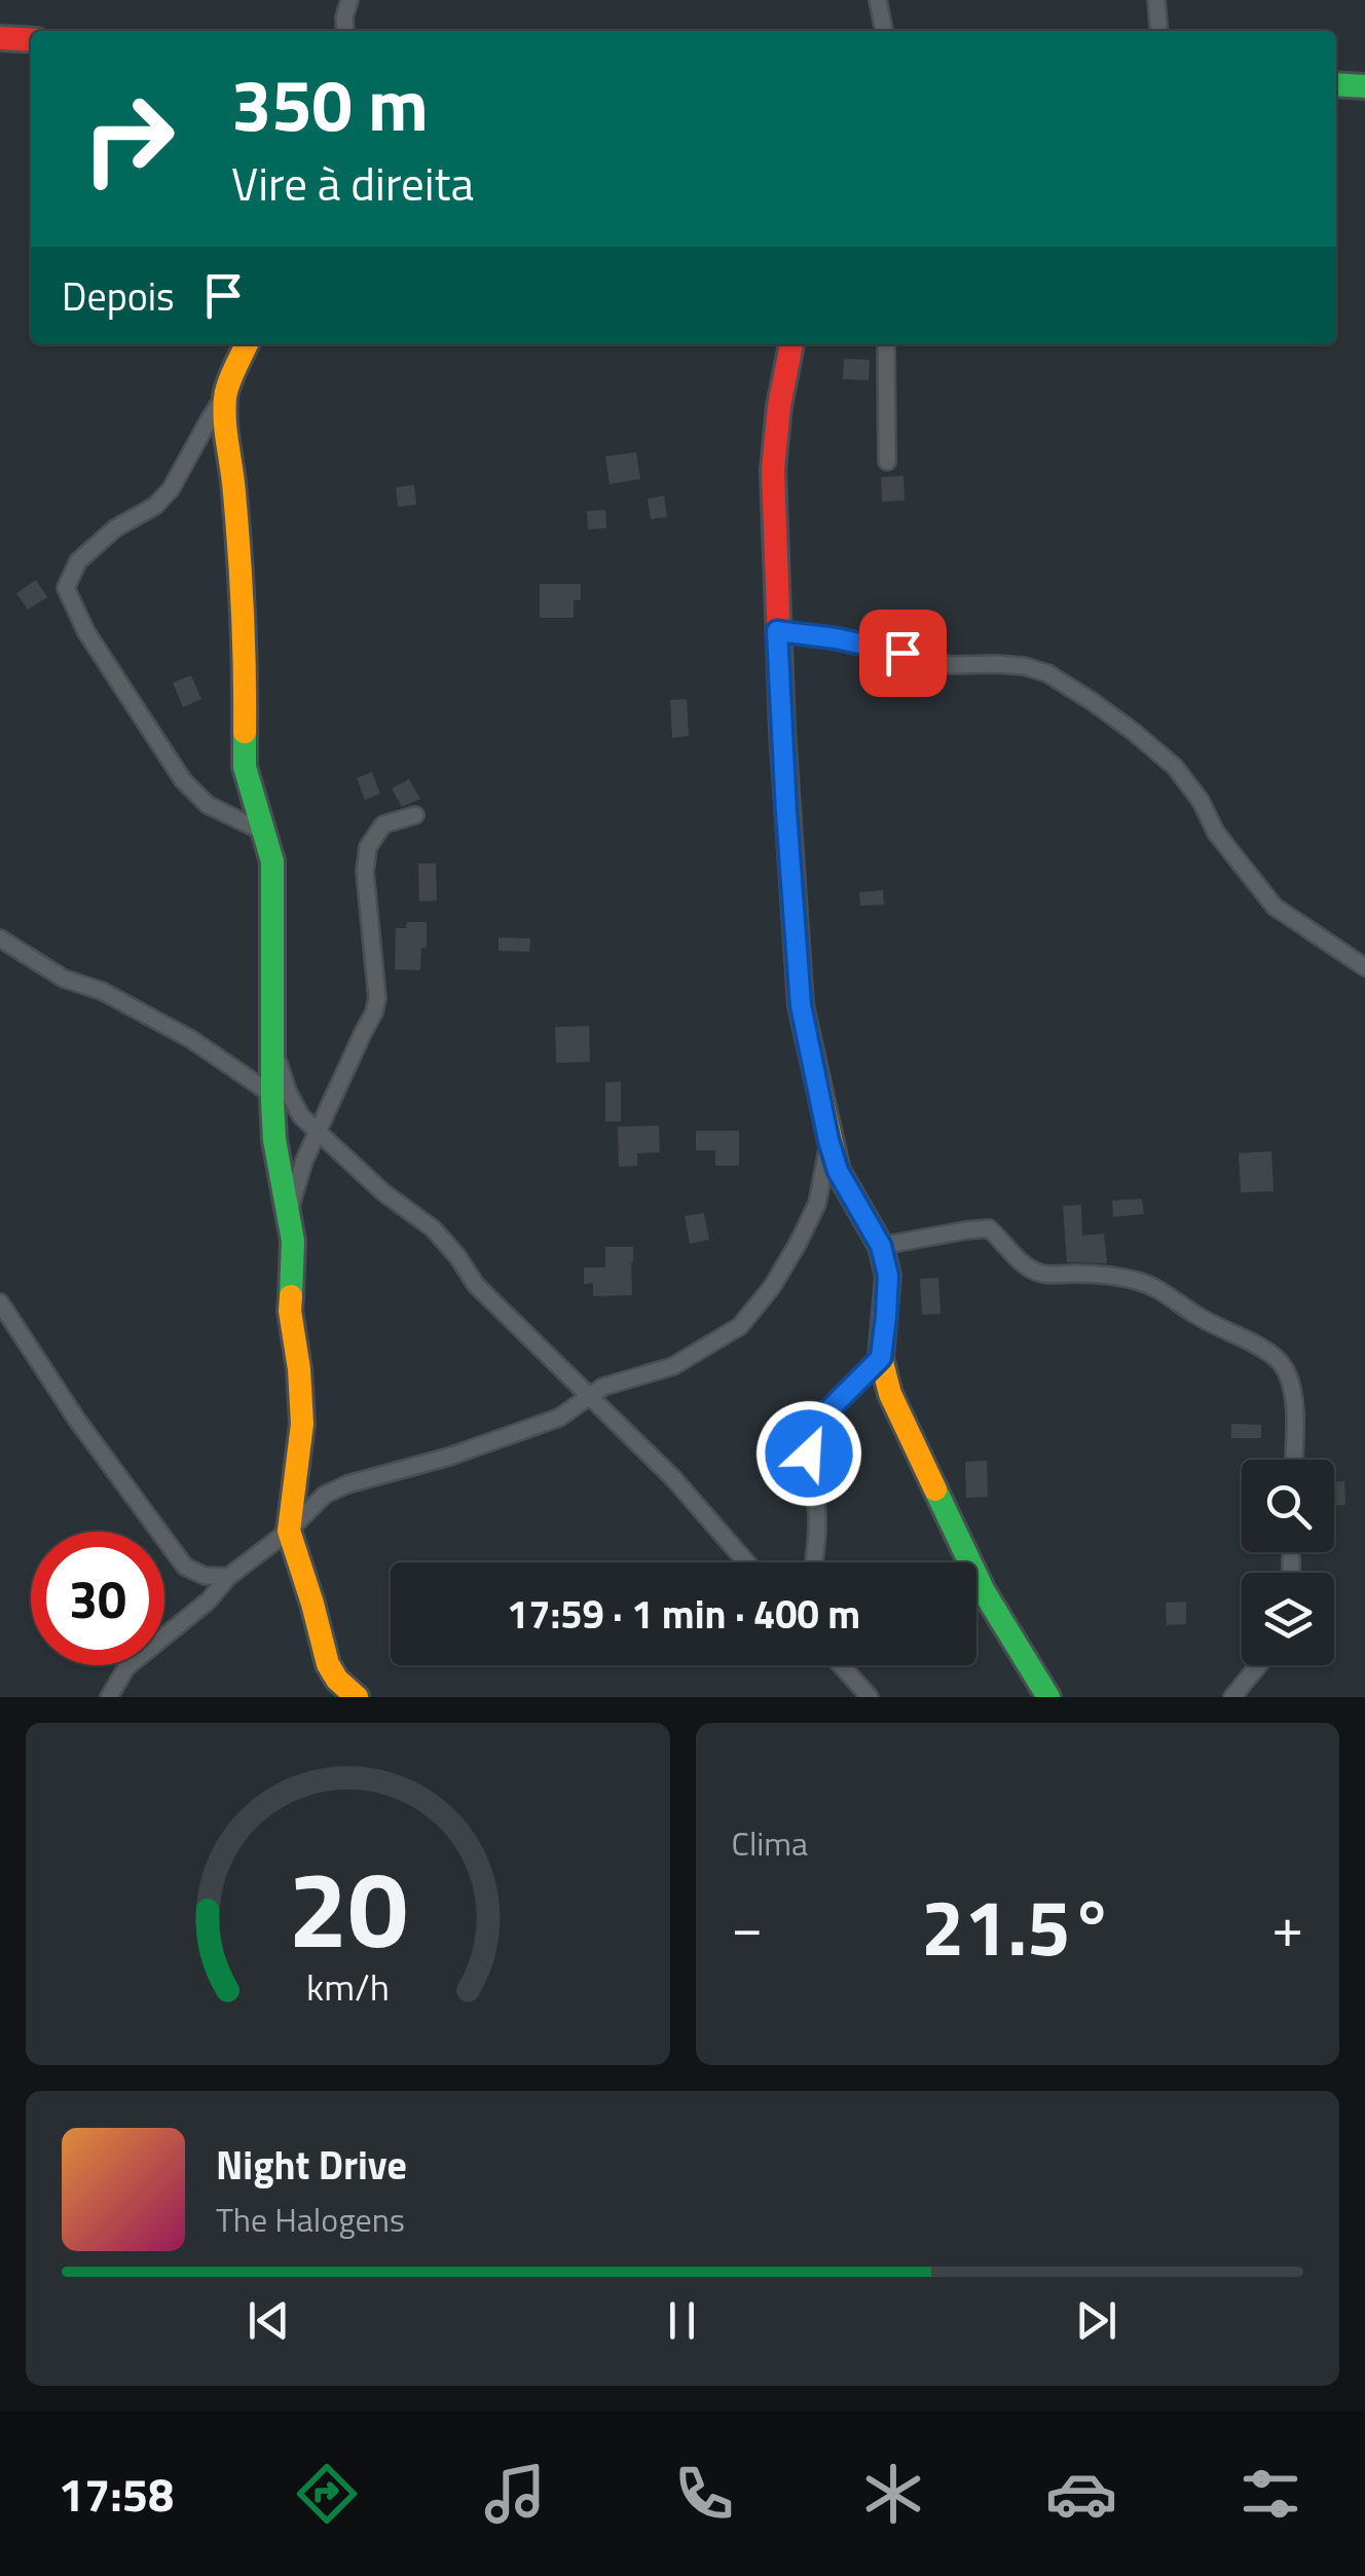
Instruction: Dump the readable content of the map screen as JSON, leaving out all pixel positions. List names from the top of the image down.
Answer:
{
  "page": {
    "turn": ["350 m", "Vire à direita"],
    "then": "Depois",
    "limit": "30",
    "trip": "17:59 · 1 min · 400 m",
    "tile": "Clima",
    "heat": ["−", "21.5°", "+"],
    "song": ["Night Drive", "The Halogens"],
    "tabs": "17:58",
    "gauge": ["20", "km/h"]
  }
}
